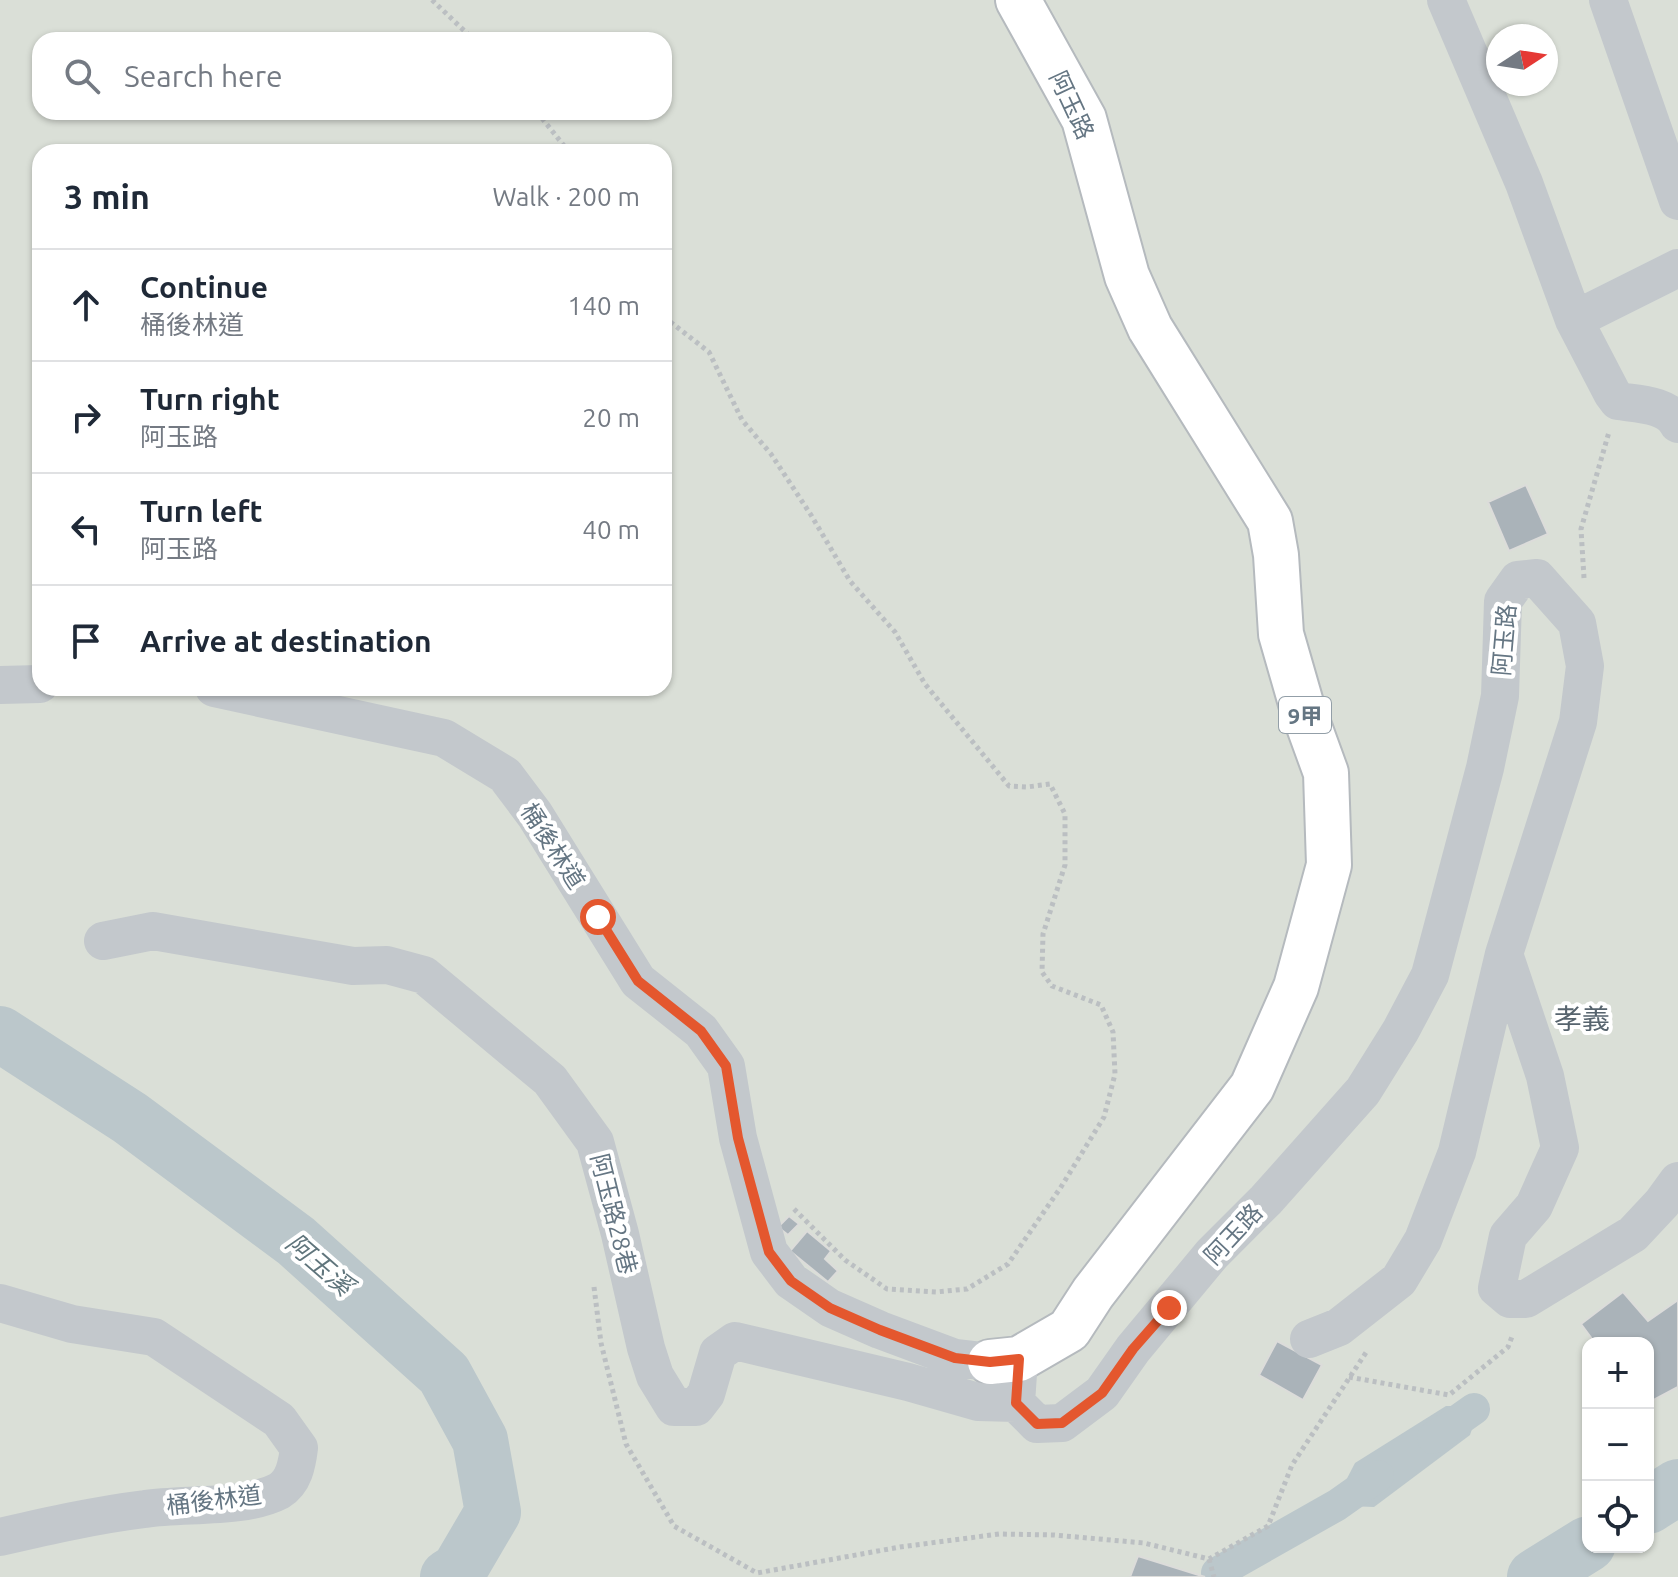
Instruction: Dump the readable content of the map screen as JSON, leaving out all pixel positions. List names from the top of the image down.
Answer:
{
  "streets": {
    "main road": ["阿玉路", "9甲"],
    "street": ["桶後林道", "阿玉路28巷"]
  },
  "crossings": [
    ["阿玉路", "桶後林道"],
    ["阿玉路", "阿玉路28巷"]
  ],
  "districts": ["孝義"],
  "water": ["阿玉溪"],
  "north": "right",
  "page": {
    "search": "Search here",
    "heading": ["3 min", "Walk · 200 m"],
    "list": [
      ["Continue", "桶後林道", "140 m"],
      ["Turn right", "阿玉路", "20 m"],
      ["Turn left", "阿玉路", "40 m"],
      "Arrive at destination"
    ],
    "map_buttons": ["+", "−"]
  }
}
